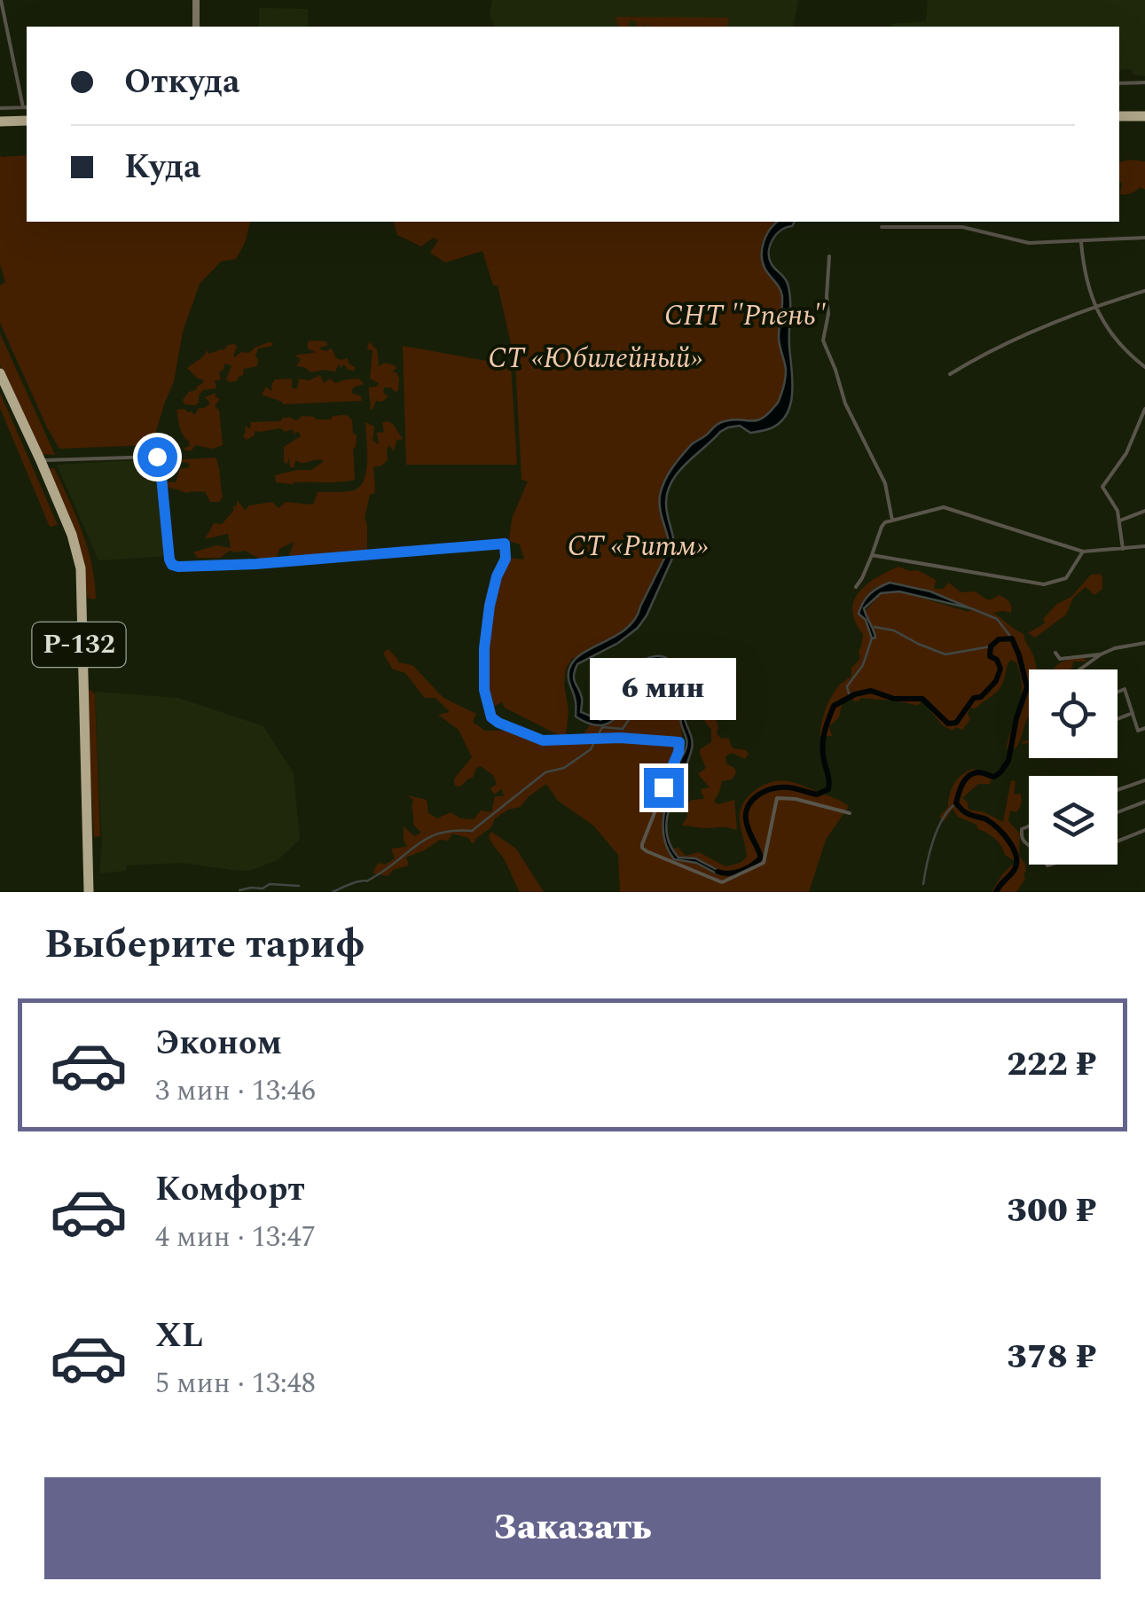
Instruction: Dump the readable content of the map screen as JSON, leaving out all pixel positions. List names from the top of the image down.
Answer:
{
  "streets": {
    "highway": ["Р-132"]
  },
  "parks": ["СНТ \"Рпень\"", "СТ «Юбилейный»", "СТ «Ритм»"],
  "page": {
    "banner": ["Откуда", "Куда"],
    "bubble": "6 мин",
    "heading": "Выберите тариф",
    "list": [
      {
        "name": "Эконом",
        "note": "3 мин · 13:46",
        "value": "222 ₽"
      },
      {
        "name": "Комфорт",
        "note": "4 мин · 13:47",
        "value": "300 ₽"
      },
      {
        "name": "XL",
        "note": "5 мин · 13:48",
        "value": "378 ₽"
      }
    ],
    "buttons": "Заказать"
  }
}
